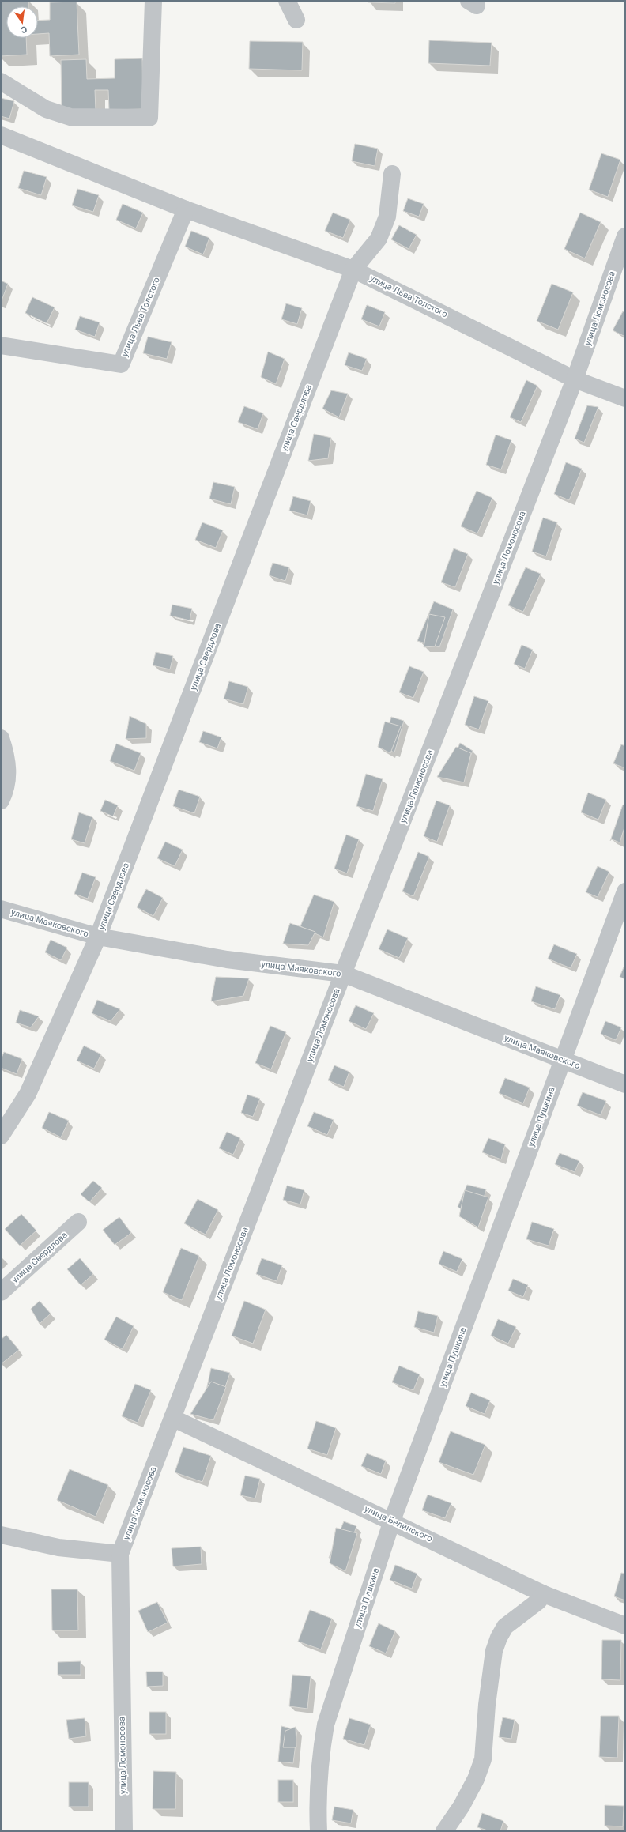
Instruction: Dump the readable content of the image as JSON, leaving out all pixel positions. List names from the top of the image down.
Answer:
{
  "streets": {
    "street": [
      "улица Льва Толстого",
      "улица Ломоносова",
      "улица Свердлова",
      "улица Маяковского",
      "улица Пушкина",
      "улица Белинского"
    ]
  },
  "crossings": [
    ["улица Льва Толстого", "улица Ломоносова"],
    ["улица Льва Толстого", "улица Свердлова"],
    ["улица Ломоносова", "улица Маяковского"],
    ["улица Ломоносова", "улица Белинского"],
    ["улица Свердлова", "улица Маяковского"],
    ["улица Маяковского", "улица Пушкина"],
    ["улица Пушкина", "улица Белинского"]
  ],
  "north": "bottom"
}
